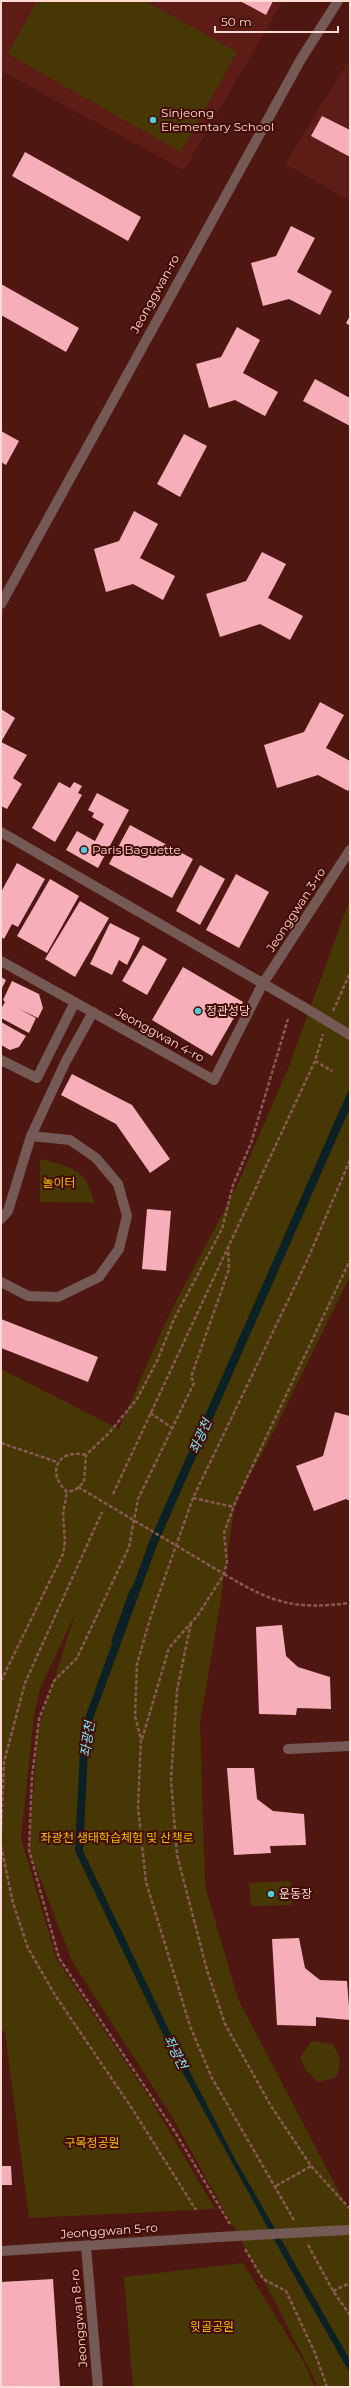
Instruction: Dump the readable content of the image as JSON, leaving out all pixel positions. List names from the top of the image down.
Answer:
{
  "streets": {
    "street": [
      "Jeonggwan-ro",
      "Jeonggwan 3-ro",
      "Jeonggwan 4-ro",
      "Jeonggwan 5-ro",
      "Jeonggwan 8-ro"
    ]
  },
  "crossings": [
    ["Jeonggwan 3-ro", "Jeonggwan 4-ro"],
    ["Jeonggwan 5-ro", "Jeonggwan 8-ro"]
  ],
  "water": ["좌광천"],
  "parks": [
    "놀이터",
    "좌광천 생태학습체험 및 산책로",
    "구목정공원",
    "윗골공원"
  ],
  "places": [
    "Sinjeong Elementary School",
    "Paris Baguette",
    "정관성당",
    "운동장"
  ],
  "scale_bar": "50 m"
}
